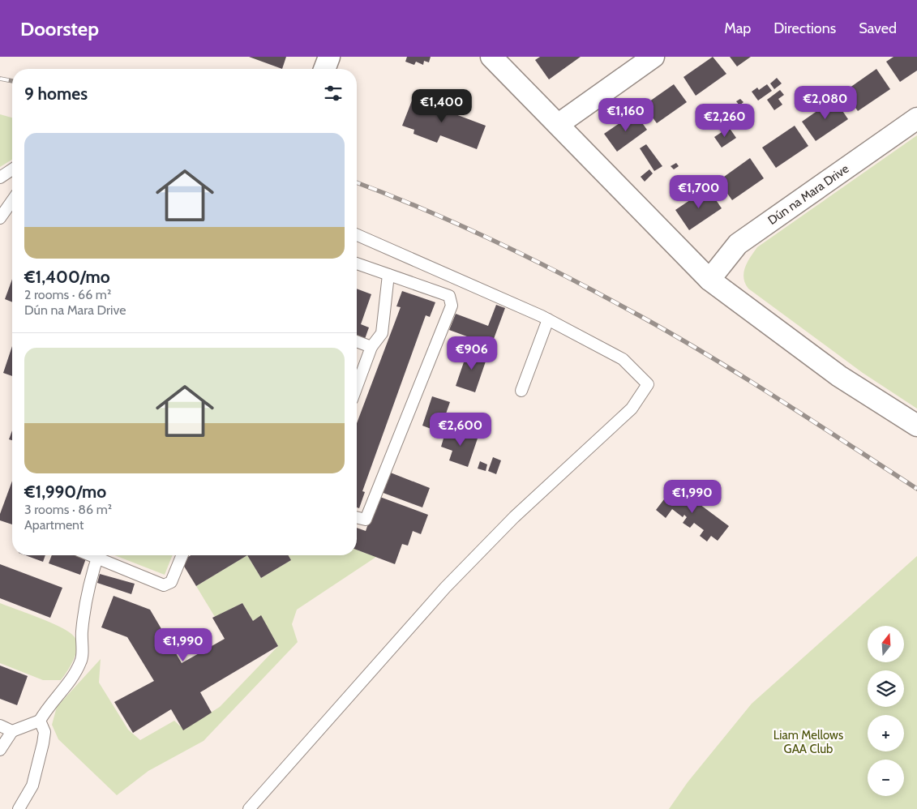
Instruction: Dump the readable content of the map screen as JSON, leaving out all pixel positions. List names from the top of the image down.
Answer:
{
  "streets": {
    "street": ["Dún na Mara Drive"]
  },
  "parks": ["Liam Mellows GAA Club"],
  "north": "top",
  "page": {
    "header": "Doorstep",
    "nav": ["Map", "Directions", "Saved"],
    "heading": "9 homes",
    "price": [
      "€2,080",
      "€1,400",
      "€1,160",
      "€2,260",
      "€1,700",
      "€906",
      "€2,600",
      "€1,990",
      "€1,990"
    ],
    "list": [
      {
        "name": "€1,400/mo",
        "note": "2 rooms · 66 m² · Dún na Mara Drive"
      },
      {
        "name": "€1,990/mo",
        "note": "3 rooms · 86 m² · Apartment"
      }
    ],
    "map_buttons": ["+", "−"]
  }
}
